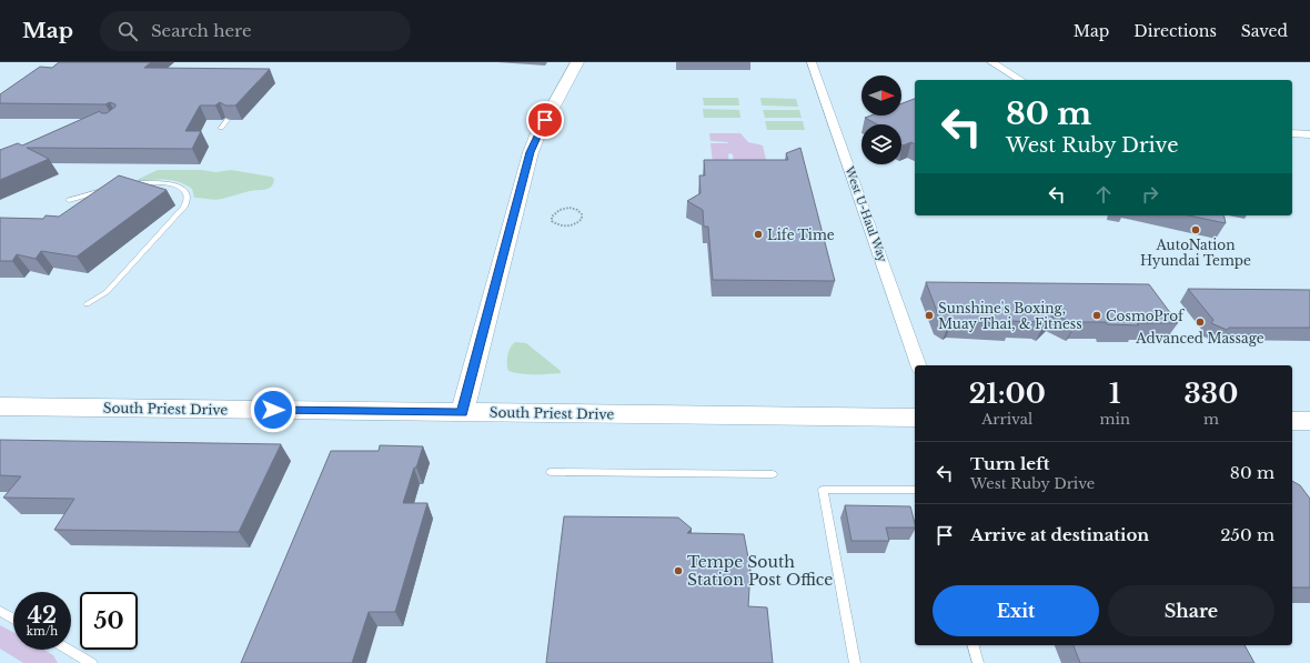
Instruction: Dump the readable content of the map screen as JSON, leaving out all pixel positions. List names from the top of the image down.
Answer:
{
  "streets": {
    "main road": ["South Priest Drive"],
    "street": ["West U-Haul Way"]
  },
  "places": [
    "AutoNation Hyundai Tempe",
    "Life Time",
    "Sunshine's Boxing, Muay Thai, & Fitness",
    "CosmoProf",
    "Advanced Massage",
    "Tempe South Station Post Office"
  ],
  "north": "right",
  "page": {
    "header": "Map",
    "search": "Search here",
    "nav": ["Map", "Directions", "Saved"],
    "turn": ["80 m", "West Ruby Drive"],
    "eta": [
      "21:00",
      "Arrival",
      "1",
      "min",
      "330",
      "m"
    ],
    "list": [
      {
        "name": "Turn left",
        "note": "West Ruby Drive",
        "value": "80 m"
      },
      {
        "name": "Arrive at destination",
        "value": "250 m"
      }
    ],
    "buttons": ["Exit", "Share"],
    "speed": "42 km/h",
    "limit": "50"
  }
}
